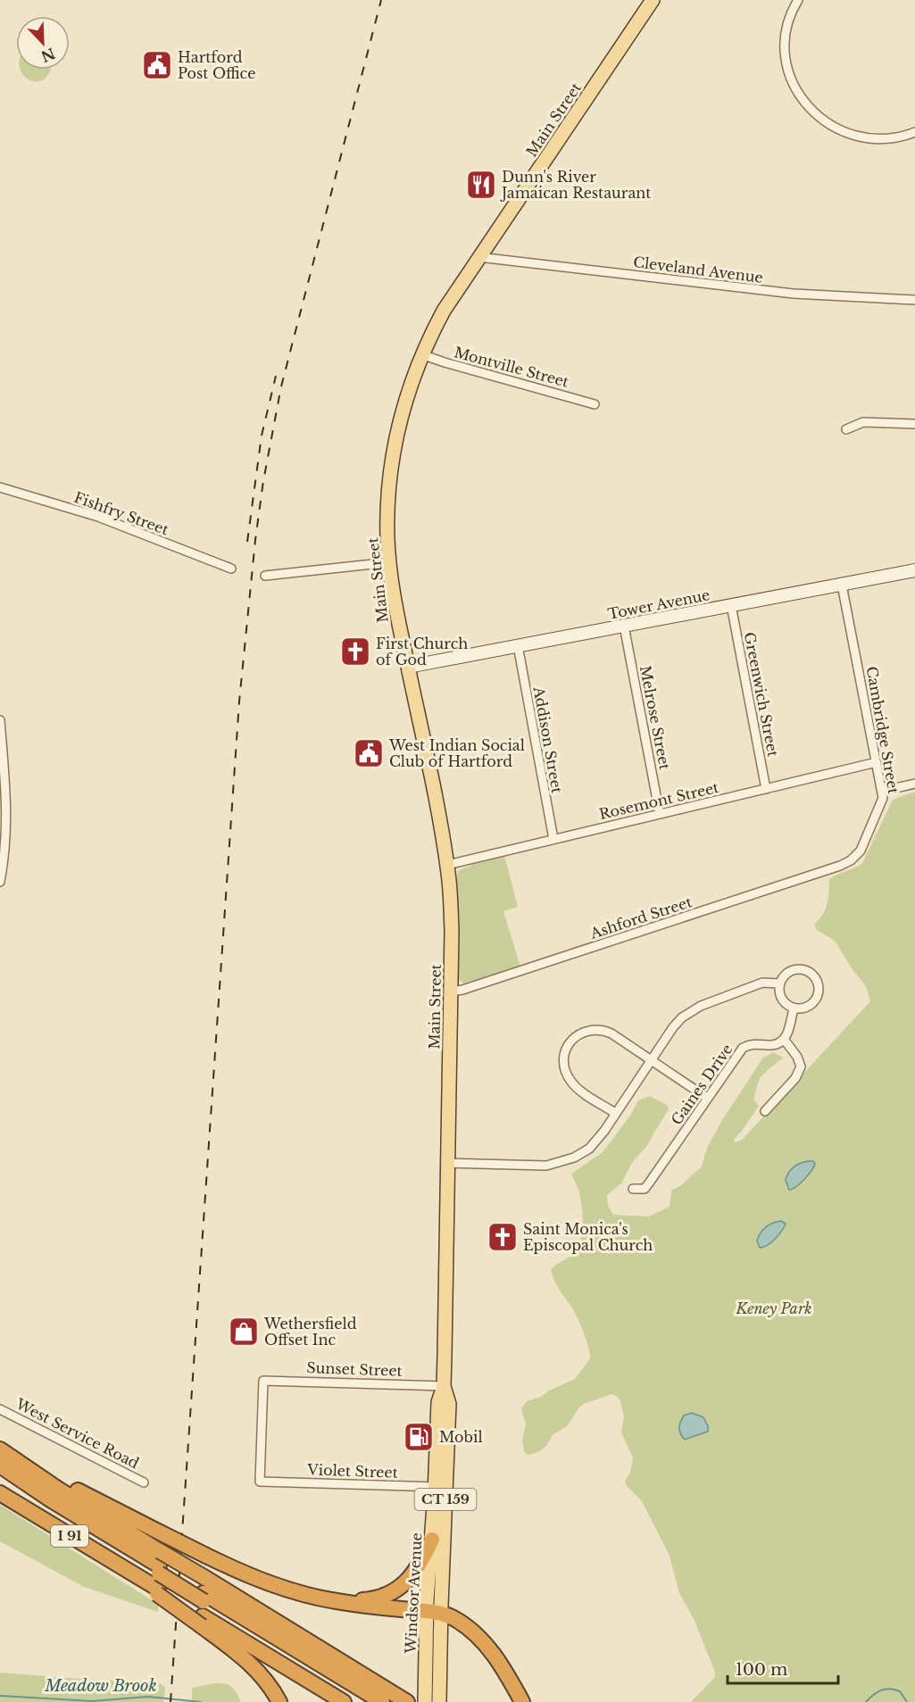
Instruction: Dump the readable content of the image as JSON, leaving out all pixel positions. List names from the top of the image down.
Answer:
{
  "streets": {
    "highway": ["I 91"],
    "main road": [
      "Main Street",
      "Tower Avenue",
      "CT 159",
      "Windsor Avenue"
    ],
    "street": [
      "Cleveland Avenue",
      "Montville Street",
      "Fishfry Street",
      "Greenwich Street",
      "Melrose Street",
      "Cambridge Street",
      "Addison Street",
      "Rosemont Street",
      "Ashford Street",
      "Gaines Drive",
      "Sunset Street",
      "West Service Road",
      "Violet Street"
    ]
  },
  "crossings": [
    ["Main Street", "Cleveland Avenue"],
    ["Main Street", "Montville Street"],
    ["Main Street", "Tower Avenue"],
    ["Main Street", "Rosemont Street"],
    ["Main Street", "Ashford Street"],
    ["Main Street", "Sunset Street"],
    ["Main Street", "Windsor Avenue"],
    ["Tower Avenue", "Greenwich Street"],
    ["Tower Avenue", "Melrose Street"],
    ["Tower Avenue", "Cambridge Street"],
    ["Tower Avenue", "Addison Street"],
    ["Greenwich Street", "Rosemont Street"],
    ["Melrose Street", "Rosemont Street"],
    ["Cambridge Street", "Rosemont Street"],
    ["Cambridge Street", "Ashford Street"],
    ["Addison Street", "Rosemont Street"],
    ["Sunset Street", "Violet Street"],
    ["Sunset Street", "Windsor Avenue"],
    ["Violet Street", "Windsor Avenue"]
  ],
  "water": ["Meadow Brook"],
  "parks": ["Keney Park"],
  "places": {
    "public building": ["Hartford Post Office", "West Indian Social Club of Hartford"],
    "restaurant": ["Dunn's River Jamaican Restaurant"],
    "church": ["First Church of God", "Saint Monica's Episcopal Church"],
    "shop": ["Wethersfield Offset Inc"],
    "fuel station": ["Mobil"]
  },
  "scale_bar": "100 m",
  "north": "bottom right"
}
